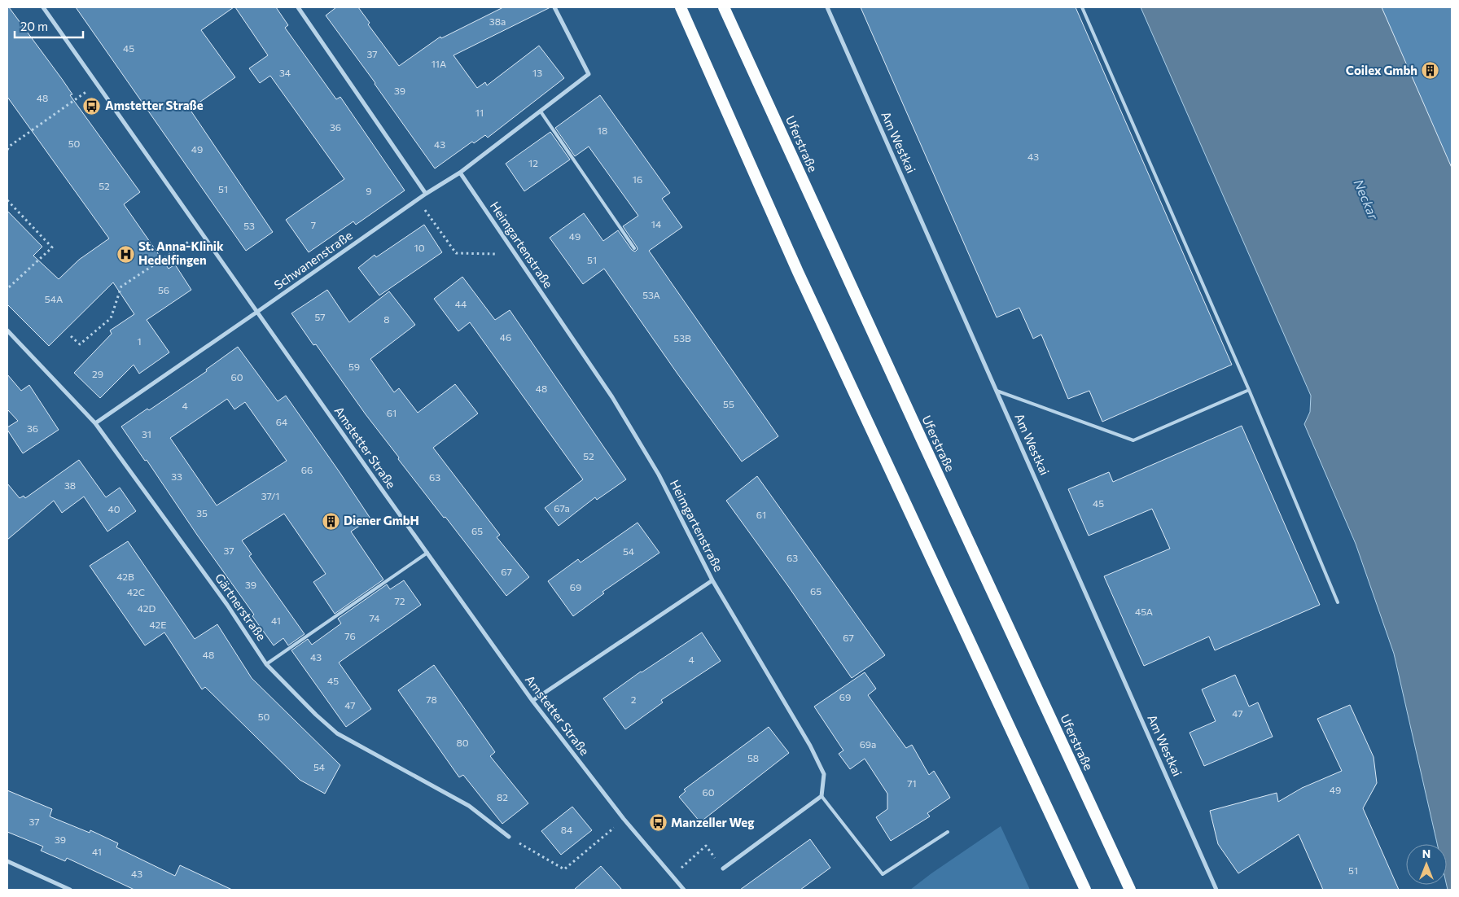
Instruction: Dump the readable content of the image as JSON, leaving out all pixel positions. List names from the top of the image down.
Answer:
{
  "streets": {
    "highway": ["Uferstraße"],
    "street": [
      "Am Westkai",
      "Heimgartenstraße",
      "Schwanenstraße",
      "Amstetter Straße",
      "Gärtnerstraße"
    ]
  },
  "crossings": [
    ["Heimgartenstraße", "Schwanenstraße"],
    ["Schwanenstraße", "Amstetter Straße"],
    ["Schwanenstraße", "Gärtnerstraße"]
  ],
  "water": ["Neckar"],
  "places": {
    "building": ["Coilex Gmbh", "Diener GmbH"],
    "bus stop": ["Amstetter Straße", "Manzeller Weg"],
    "hospital": ["St. Anna-Klinik Hedelfingen"]
  },
  "house_numbers": [
    "38a",
    "45",
    "37",
    "11A",
    "34",
    "13",
    "39",
    "48",
    "11",
    "36",
    "18",
    "50",
    "43",
    "49",
    "43",
    "12",
    "16",
    "52",
    "51",
    "9",
    "14",
    "7",
    "53",
    "49",
    "10",
    "51",
    "56",
    "53A",
    "54A",
    "44",
    "57",
    "8",
    "46",
    "53B",
    "1",
    "59",
    "29",
    "60",
    "48",
    "55",
    "4",
    "61",
    "64",
    "36",
    "31",
    "52",
    "66",
    "33",
    "63",
    "38",
    "37/1",
    "45",
    "67a",
    "40",
    "35",
    "61",
    "65",
    "37",
    "54",
    "63",
    "67",
    "42B",
    "39",
    "69",
    "65",
    "42C",
    "72",
    "42D",
    "45A",
    "74",
    "41",
    "42E",
    "76",
    "67",
    "48",
    "43",
    "4",
    "45",
    "69",
    "78",
    "2",
    "47",
    "47",
    "50",
    "80",
    "69a",
    "58",
    "54",
    "71",
    "49",
    "60",
    "82",
    "37",
    "84",
    "39",
    "41",
    "51",
    "43"
  ],
  "scale_bar": "20 m",
  "north": "top"
}
